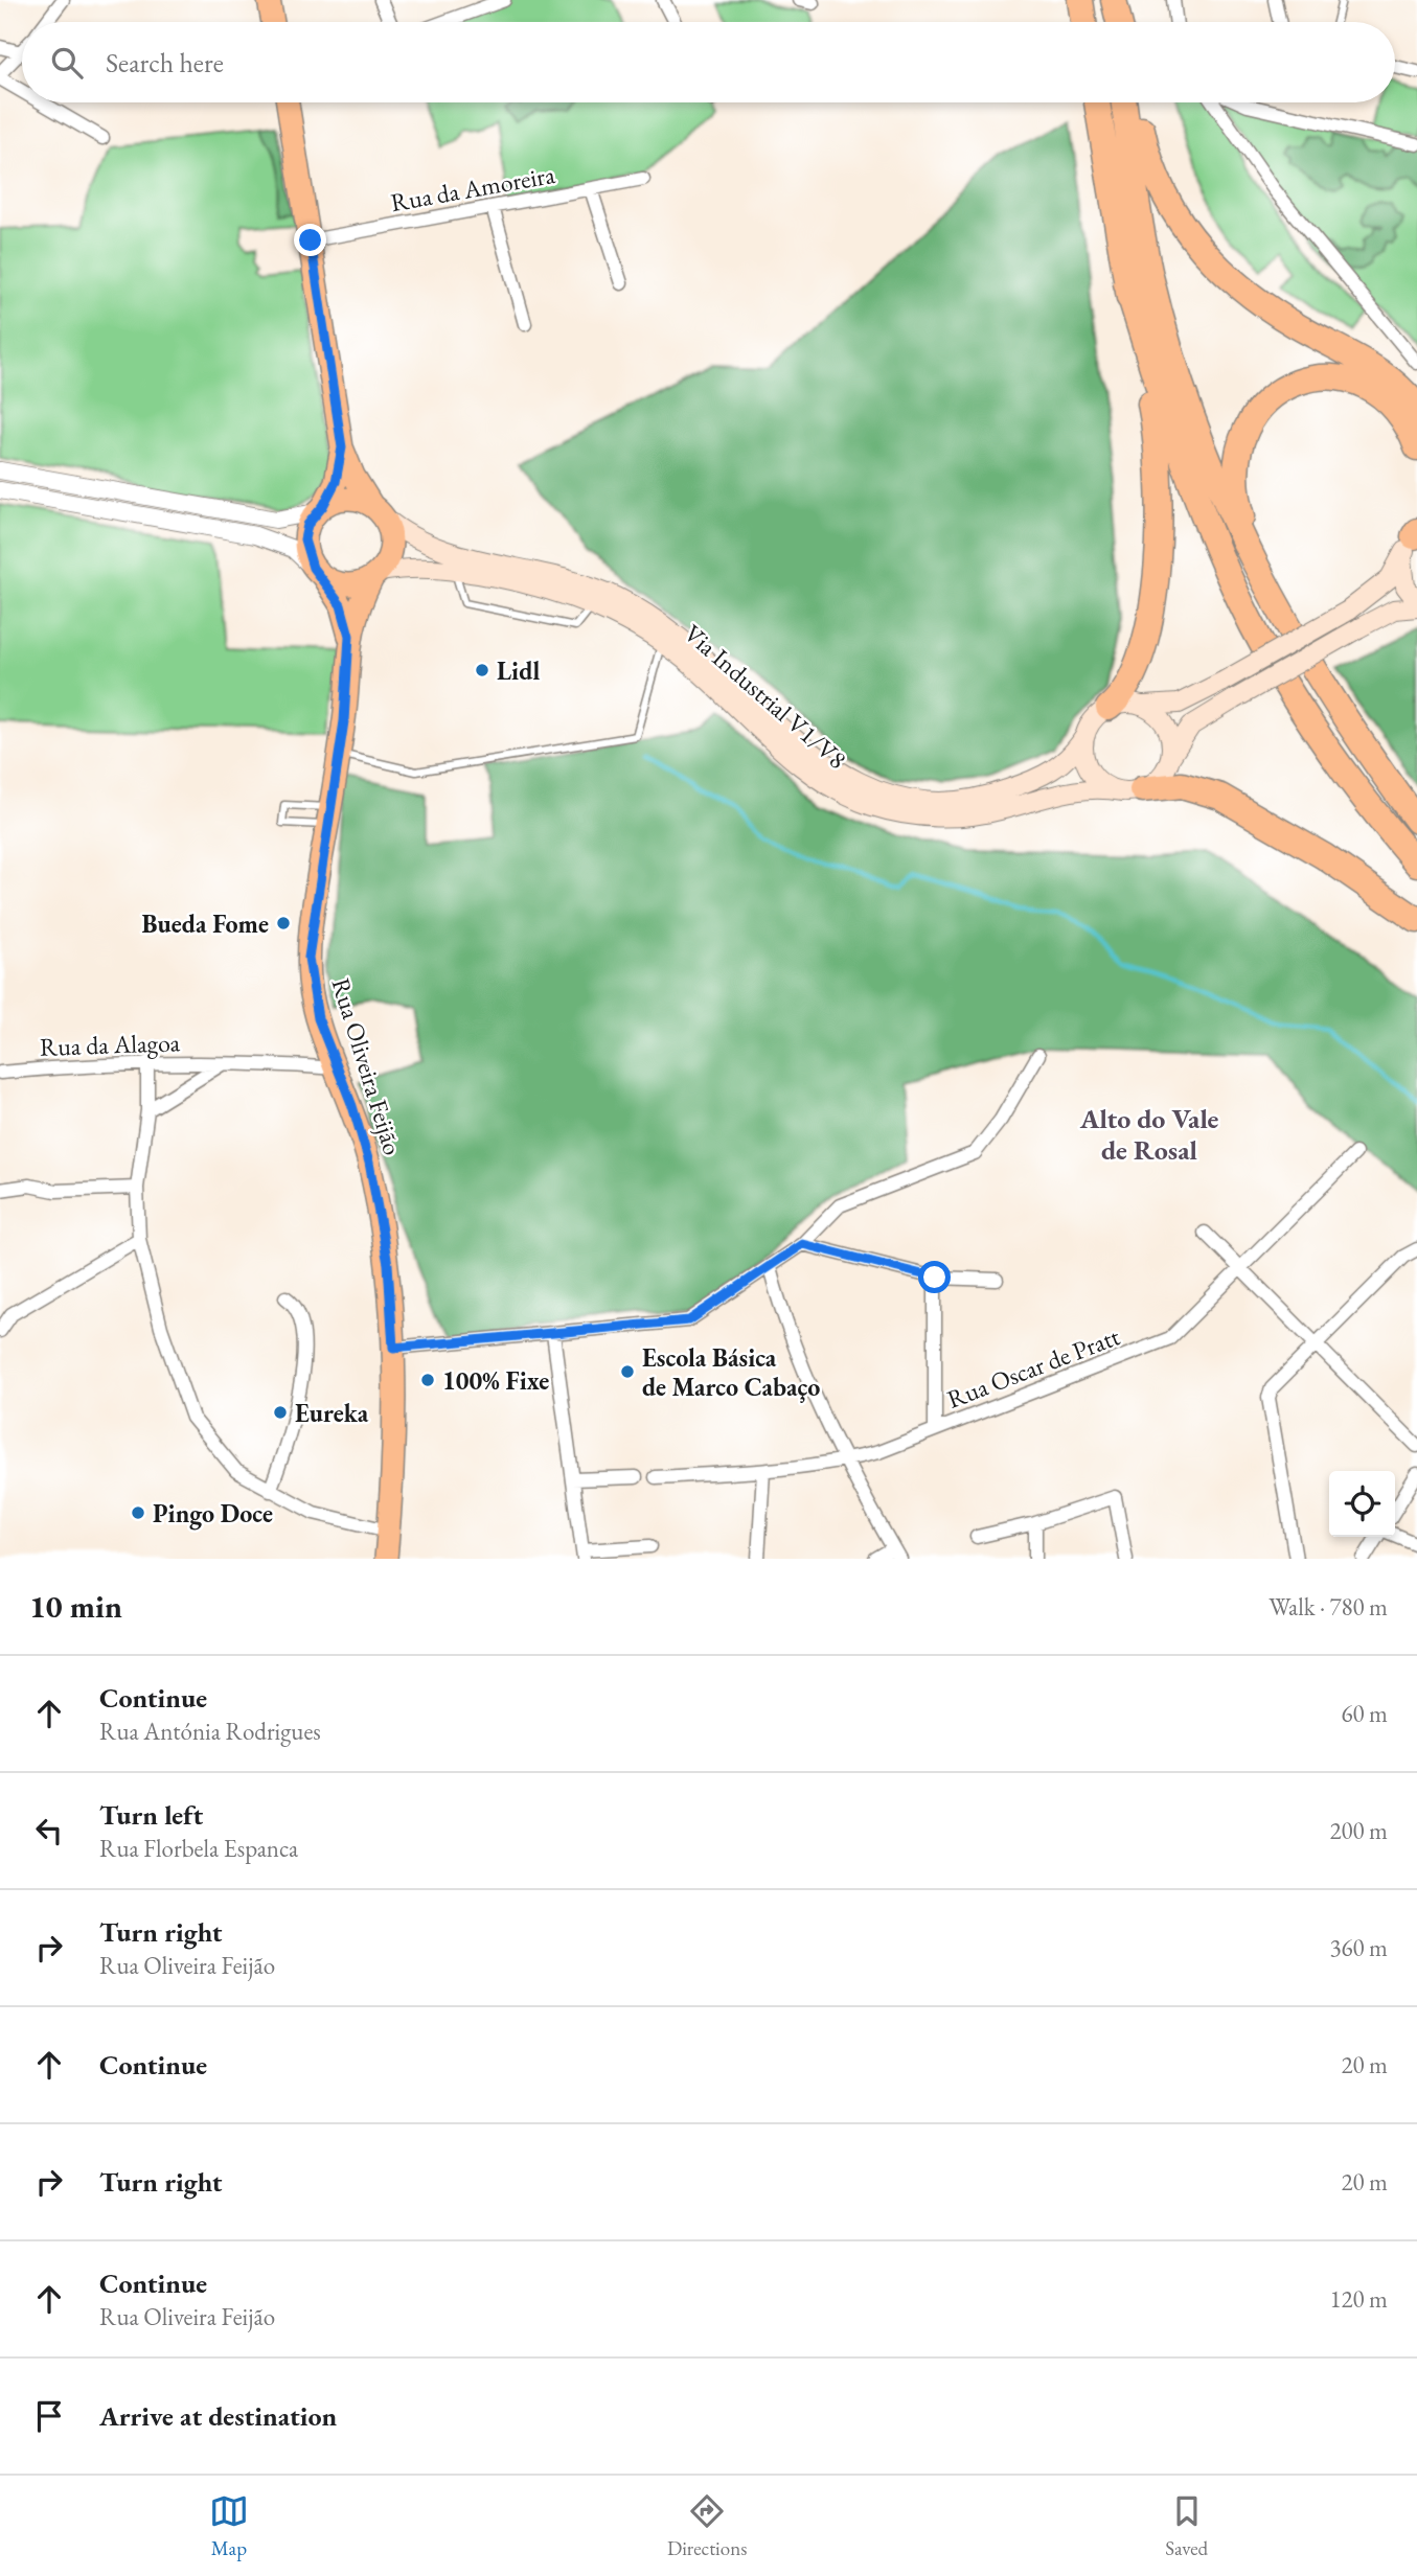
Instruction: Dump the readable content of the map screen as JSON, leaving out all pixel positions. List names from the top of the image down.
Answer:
{
  "streets": {
    "main road": ["Via Industrial V1/V8", "Rua Oliveira Feijão"],
    "street": ["Rua da Amoreira", "Rua da Alagoa", "Rua Oscar de Pratt"]
  },
  "crossings": [
    ["Via Industrial V1/V8", "Rua Oliveira Feijão"],
    ["Rua da Alagoa", "Rua Oliveira Feijão"]
  ],
  "districts": ["Alto do Vale de Rosal"],
  "places": [
    "Lidl",
    "Bueda Fome",
    "Escola Básica de Marco Cabaço",
    "100% Fixe",
    "Eureka",
    "Pingo Doce"
  ],
  "page": {
    "search": "Search here",
    "heading": ["10 min", "Walk · 780 m"],
    "list": [
      ["Continue", "Rua Antónia Rodrigues", "60 m"],
      ["Turn left", "Rua Florbela Espanca", "200 m"],
      ["Turn right", "Rua Oliveira Feijão", "360 m"],
      ["Continue", "20 m"],
      ["Turn right", "20 m"],
      ["Continue", "Rua Oliveira Feijão", "120 m"],
      "Arrive at destination"
    ],
    "nav": ["Map", "Directions", "Saved"]
  }
}
